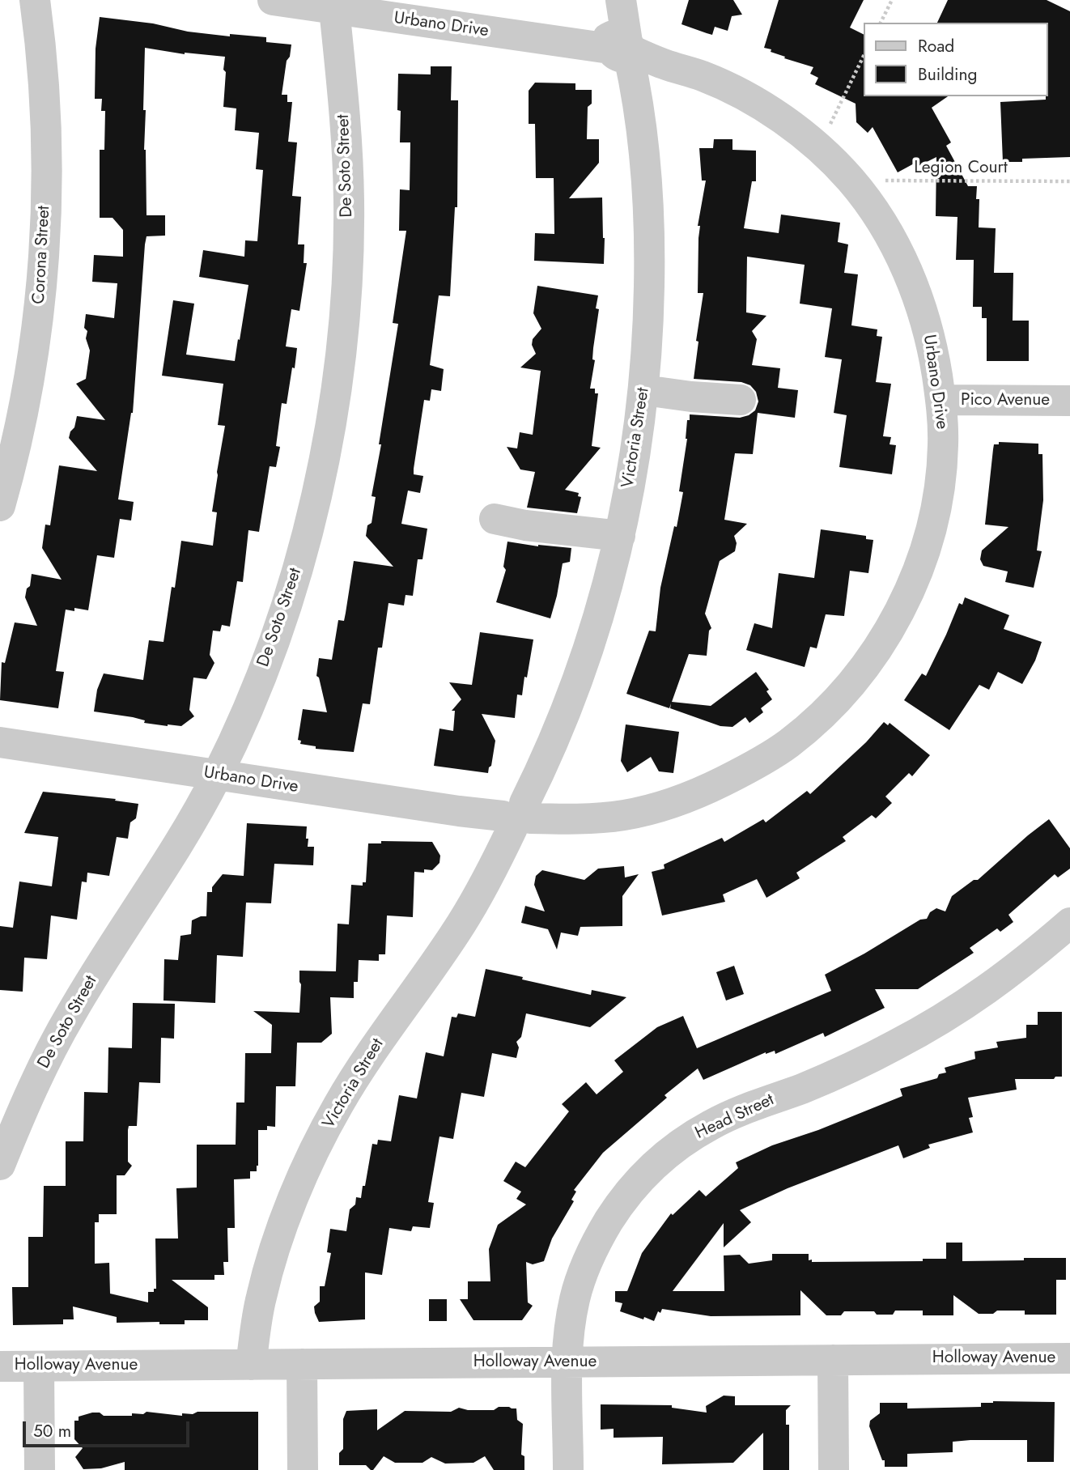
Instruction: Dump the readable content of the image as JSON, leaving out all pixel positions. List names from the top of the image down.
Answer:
{
  "streets": {
    "street": [
      "Urbano Drive",
      "De Soto Street",
      "Corona Street",
      "Pico Avenue",
      "Victoria Street",
      "Head Street",
      "Holloway Avenue"
    ],
    "path": ["Legion Court"]
  },
  "crossings": [
    ["Urbano Drive", "De Soto Street"],
    ["Urbano Drive", "Legion Court"],
    ["Urbano Drive", "Pico Avenue"],
    ["Urbano Drive", "Victoria Street"],
    ["Victoria Street", "Holloway Avenue"],
    ["Head Street", "Holloway Avenue"]
  ],
  "legend": ["Road", "Building"],
  "scale_bar": "50 m"
}
